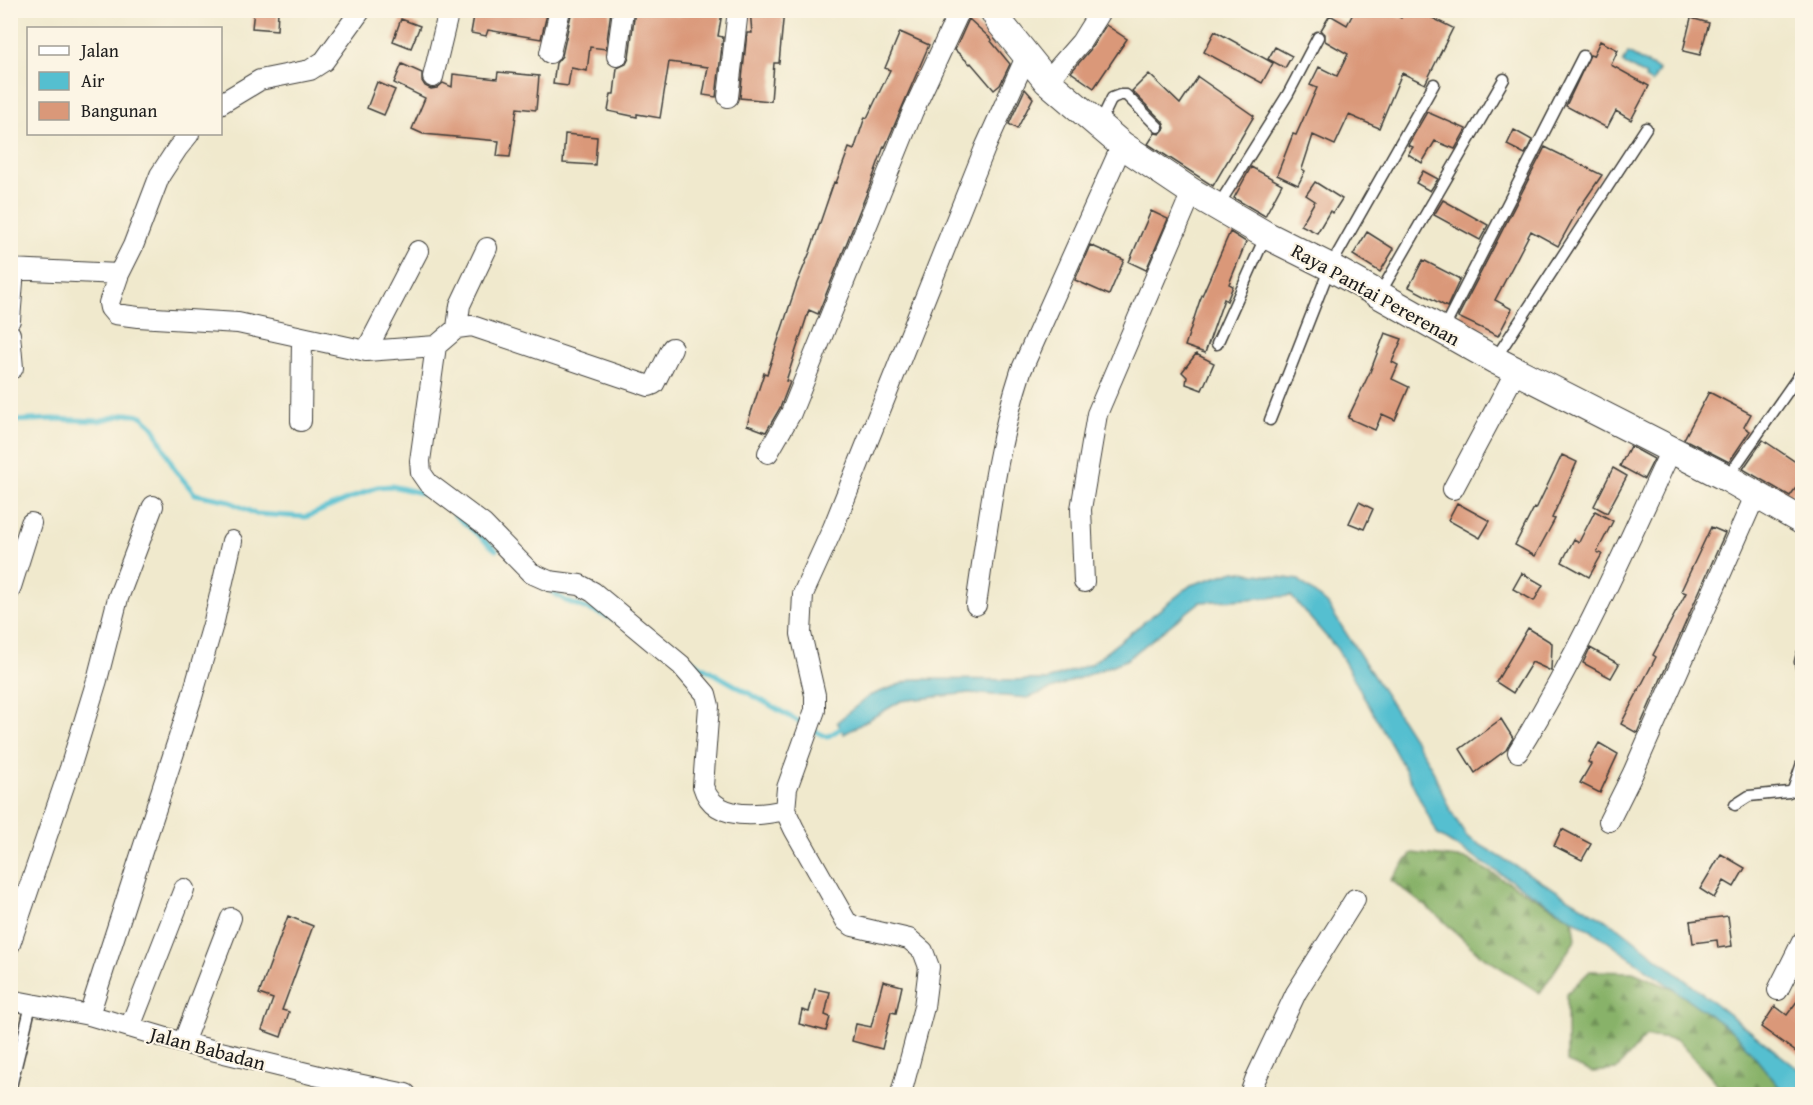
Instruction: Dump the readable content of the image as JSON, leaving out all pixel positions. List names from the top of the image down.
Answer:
{
  "streets": {
    "street": ["Raya Pantai Pererenan", "Jalan Babadan"]
  },
  "legend": ["Jalan", "Air", "Bangunan"]
}
